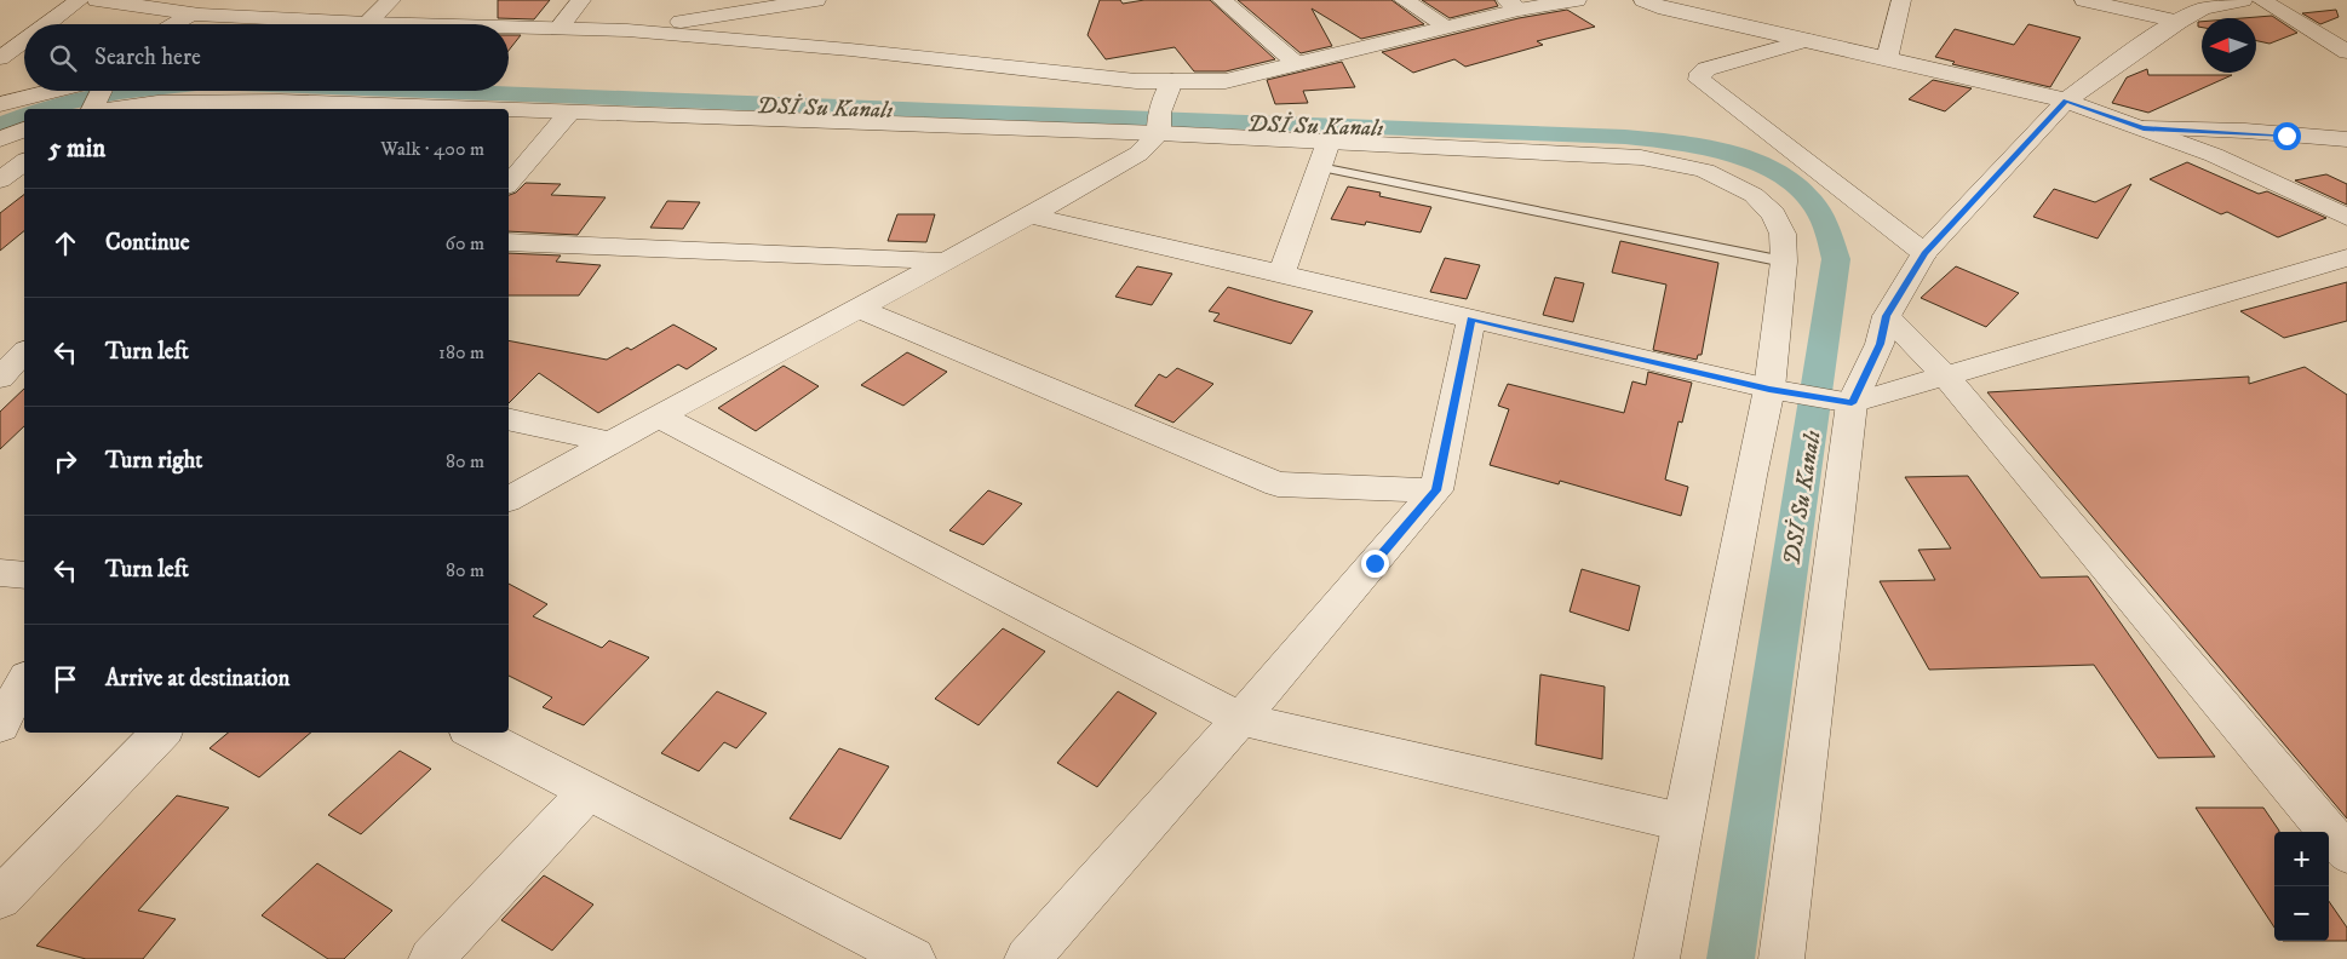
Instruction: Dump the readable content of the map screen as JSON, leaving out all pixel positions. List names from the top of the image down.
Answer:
{
  "water": ["DSİ Su Kanalı"],
  "north": "left",
  "page": {
    "search": "Search here",
    "heading": ["5 min", "Walk · 400 m"],
    "list": [
      ["Continue", "60 m"],
      ["Turn left", "180 m"],
      ["Turn right", "80 m"],
      ["Turn left", "80 m"],
      "Arrive at destination"
    ],
    "map_buttons": ["+", "−"]
  }
}
